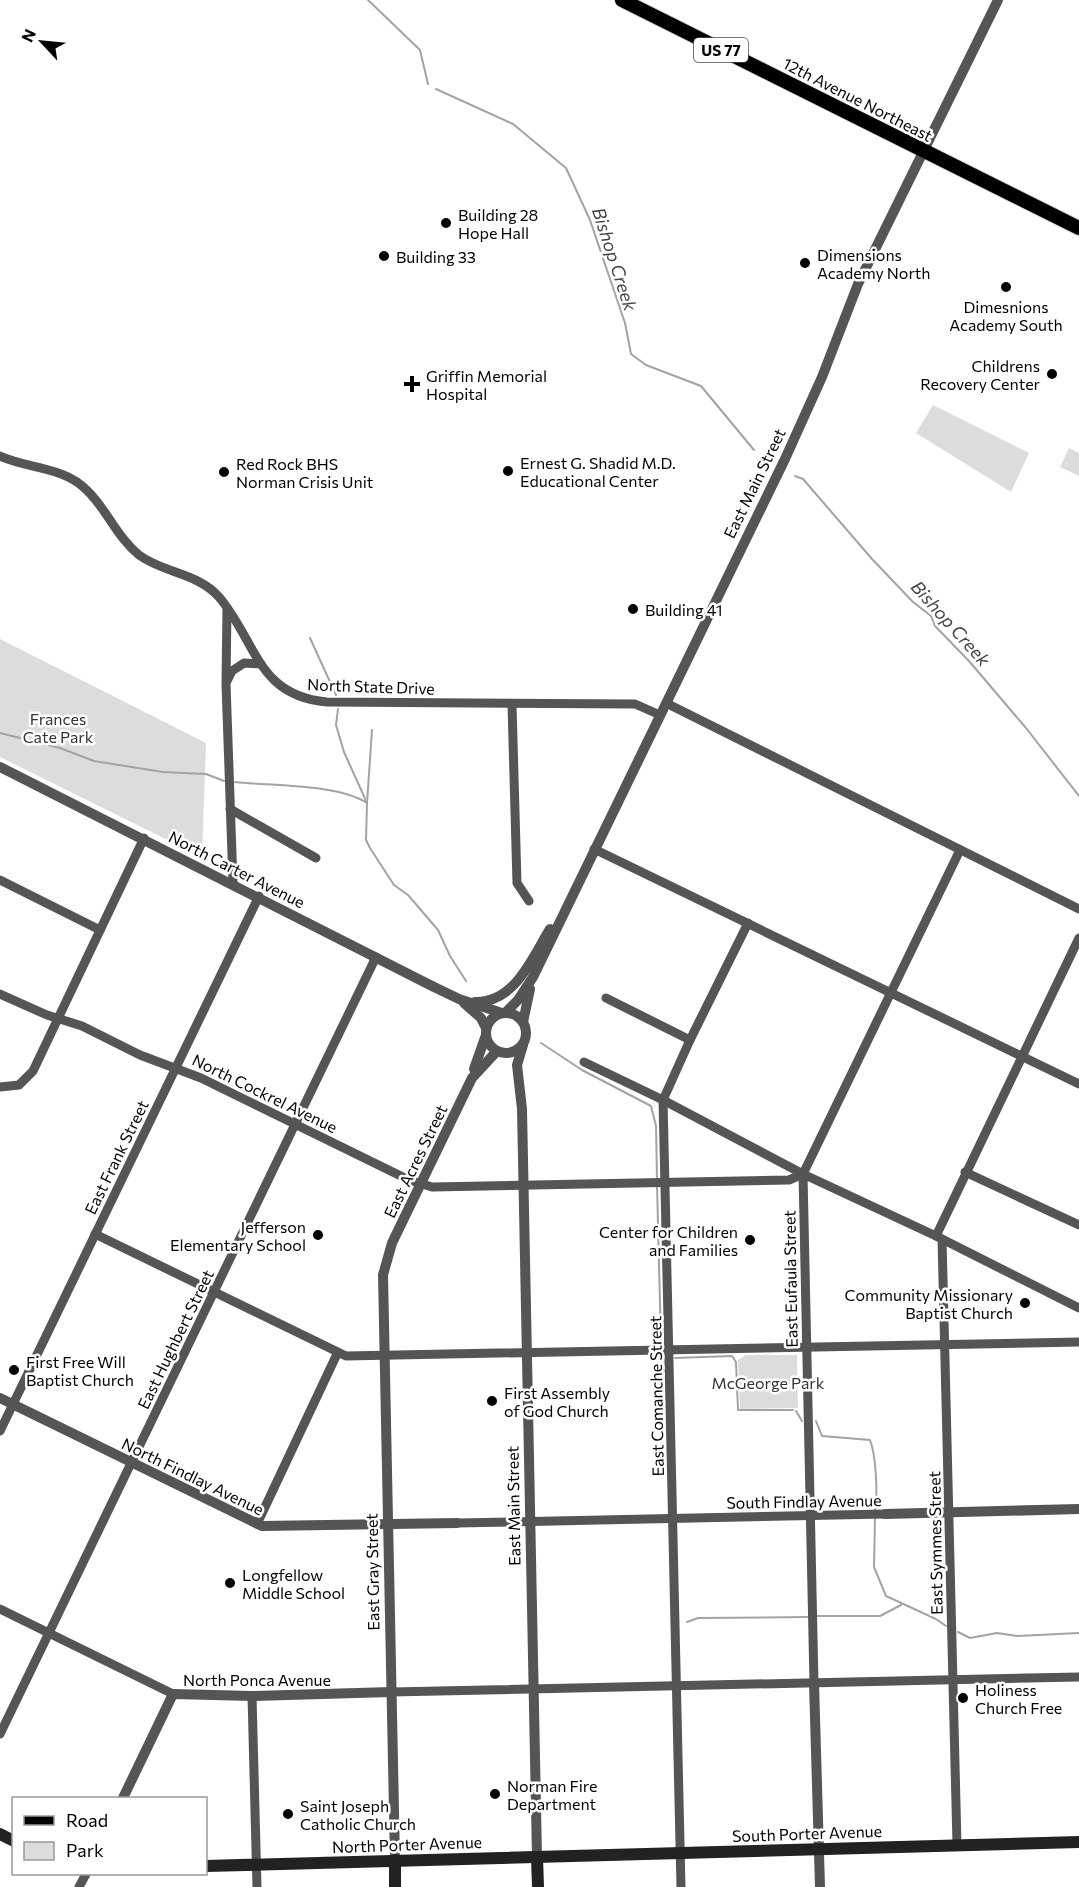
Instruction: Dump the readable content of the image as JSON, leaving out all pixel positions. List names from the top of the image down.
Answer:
{
  "streets": {
    "main road": [
      "US 77",
      "12th Avenue Northeast",
      "East Main Street",
      "East Gray Street",
      "South Porter Avenue",
      "North Porter Avenue"
    ],
    "street": [
      "North State Drive",
      "North Carter Avenue",
      "North Cockrel Avenue",
      "East Frank Street",
      "East Acres Street",
      "East Eufaula Street",
      "East Hughbert Street",
      "East Comanche Street",
      "North Findlay Avenue",
      "South Findlay Avenue",
      "East Symmes Street",
      "North Ponca Avenue"
    ]
  },
  "crossings": [
    ["12th Avenue Northeast", "East Main Street"],
    ["East Main Street", "North State Drive"],
    ["East Main Street", "North Carter Avenue"],
    ["East Main Street", "North Cockrel Avenue"],
    ["East Main Street", "East Acres Street"],
    ["East Main Street", "North Findlay Avenue"],
    ["East Main Street", "South Findlay Avenue"],
    ["East Main Street", "North Ponca Avenue"],
    ["East Main Street", "South Porter Avenue"],
    ["East Main Street", "North Porter Avenue"],
    ["North Carter Avenue", "East Frank Street"],
    ["North Carter Avenue", "East Acres Street"],
    ["North Carter Avenue", "East Hughbert Street"],
    ["North Cockrel Avenue", "East Frank Street"],
    ["North Cockrel Avenue", "East Acres Street"],
    ["North Cockrel Avenue", "East Eufaula Street"],
    ["North Cockrel Avenue", "East Hughbert Street"],
    ["North Cockrel Avenue", "East Comanche Street"],
    ["East Frank Street", "North Findlay Avenue"],
    ["East Acres Street", "East Gray Street"],
    ["East Eufaula Street", "South Findlay Avenue"],
    ["East Eufaula Street", "North Ponca Avenue"],
    ["East Eufaula Street", "South Porter Avenue"],
    ["East Hughbert Street", "North Findlay Avenue"],
    ["East Hughbert Street", "North Ponca Avenue"],
    ["East Comanche Street", "South Findlay Avenue"],
    ["East Comanche Street", "North Ponca Avenue"],
    ["East Comanche Street", "South Porter Avenue"],
    ["North Findlay Avenue", "South Findlay Avenue"],
    ["North Findlay Avenue", "East Gray Street"],
    ["South Findlay Avenue", "East Symmes Street"],
    ["East Symmes Street", "North Ponca Avenue"],
    ["East Symmes Street", "South Porter Avenue"],
    ["East Gray Street", "North Ponca Avenue"],
    ["East Gray Street", "North Porter Avenue"],
    ["South Porter Avenue", "North Porter Avenue"]
  ],
  "water": ["Bishop Creek"],
  "parks": ["Frances Cate Park", "McGeorge Park"],
  "places": {
    "other": [
      "Building 28 Hope Hall",
      "Building 33",
      "Dimensions Academy North",
      "Dimesnions Academy South",
      "Childrens Recovery Center",
      "Ernest G. Shadid M.D. Educational Center",
      "Red Rock BHS Norman Crisis Unit",
      "Building 41",
      "Jefferson Elementary School",
      "Center for Children and Families",
      "Community Missionary Baptist Church",
      "First Free Will Baptist Church",
      "First Assembly of God Church",
      "Longfellow Middle School",
      "Holiness Church Free",
      "Norman Fire Department",
      "Saint Joseph Catholic Church"
    ],
    "health": ["Griffin Memorial Hospital"]
  },
  "legend": ["Road", "Park"],
  "north": "top left"
}
